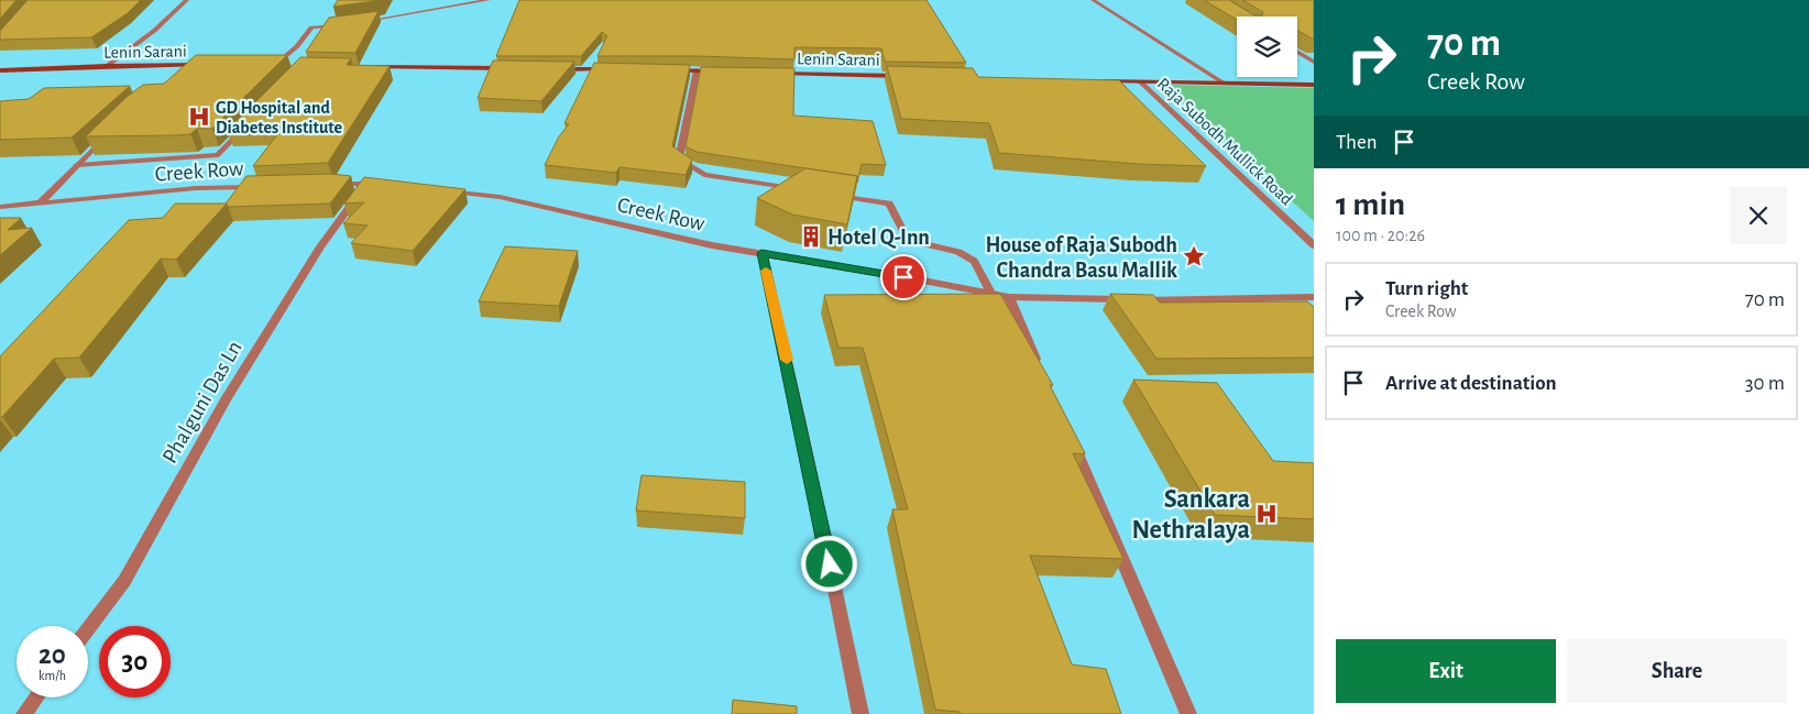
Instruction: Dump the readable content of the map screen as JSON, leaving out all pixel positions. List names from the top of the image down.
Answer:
{
  "streets": {
    "main road": ["Lenin Sarani"],
    "street": ["Raja Subodh Mullick Road", "Creek Row", "Phalguni Das Ln"]
  },
  "places": {
    "hospital": ["GD Hospital and Diabetes Institute", "Sankara Nethralaya"],
    "building": ["Hotel Q-Inn"],
    "place": ["House of Raja Subodh Chandra Basu Mallik"]
  },
  "page": {
    "turn": ["70 m", "Creek Row"],
    "then": "Then",
    "heading": ["1 min", "100 m · 20:26"],
    "list": [
      {
        "name": "Turn right",
        "note": "Creek Row",
        "value": "70 m"
      },
      {
        "name": "Arrive at destination",
        "value": "30 m"
      }
    ],
    "speed": "20 km/h",
    "limit": "30",
    "buttons": ["Exit", "Share"]
  }
}
